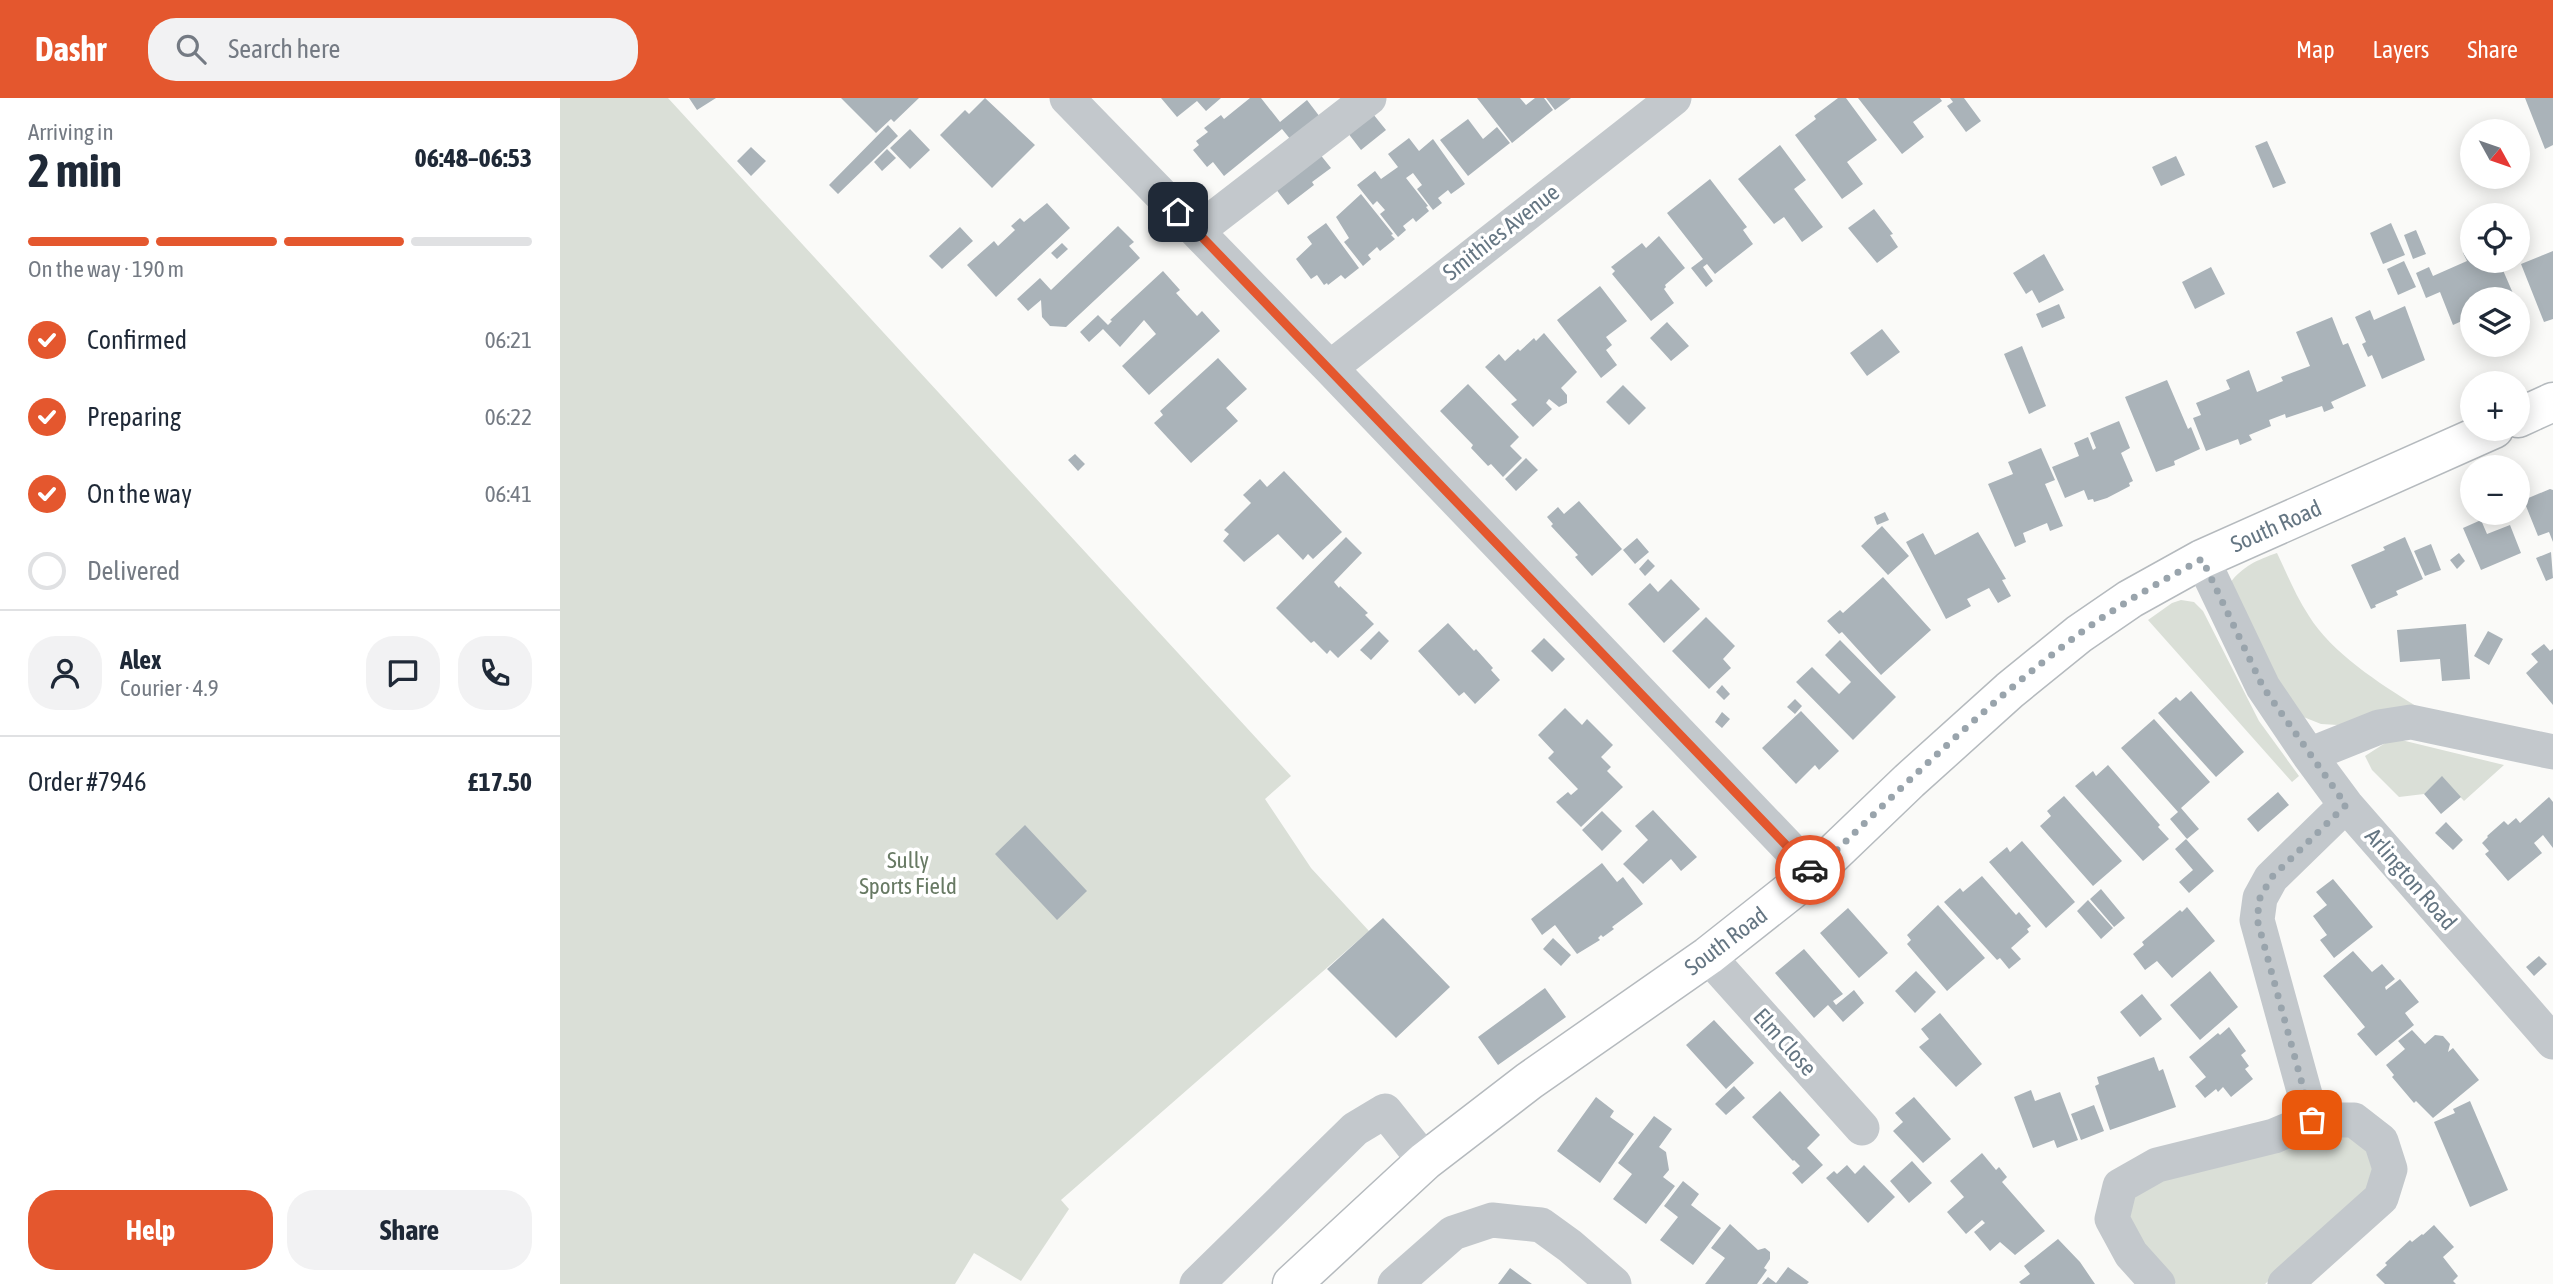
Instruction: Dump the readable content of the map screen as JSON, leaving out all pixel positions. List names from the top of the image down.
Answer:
{
  "streets": {
    "main road": ["South Road"],
    "street": ["Smithies Avenue", "Arlington Road", "Elm Close"]
  },
  "crossings": [
    ["South Road", "Arlington Road"],
    ["South Road", "Elm Close"]
  ],
  "parks": ["Sully Sports Field"],
  "north": "bottom right",
  "page": {
    "header": "Dashr",
    "search": "Search here",
    "nav": ["Map", "Layers", "Share"],
    "heading": ["2 min", "Arriving in", "06:48–06:53"],
    "panel": [
      "Alex",
      "Courier · 4.9",
      "Order #7946",
      "£17.50"
    ],
    "map_buttons": ["+", "−"],
    "bar": "On the way · 190 m",
    "list": [
      ["Confirmed", "06:21"],
      ["Preparing", "06:22"],
      ["On the way", "06:41"],
      "Delivered"
    ],
    "buttons": ["Help", "Share"]
  }
}
